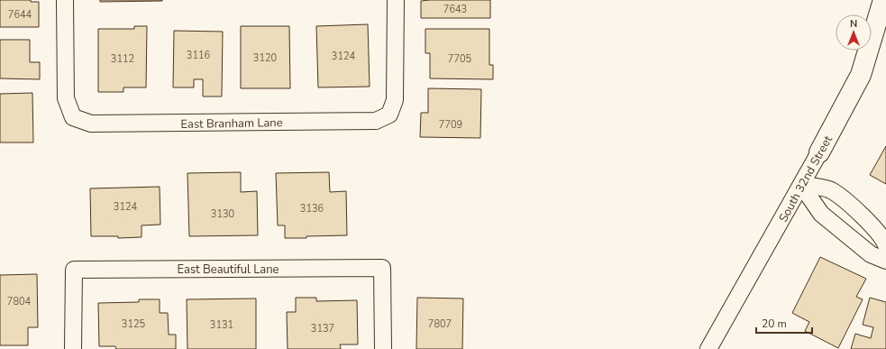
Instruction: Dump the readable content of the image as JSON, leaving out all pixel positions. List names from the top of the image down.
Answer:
{
  "streets": {
    "street": ["East Branham Lane", "South 32nd Street", "East Beautiful Lane"]
  },
  "house_numbers": [
    "7643",
    "7644",
    "3116",
    "3124",
    "3120",
    "3112",
    "7705",
    "7709",
    "3124",
    "3136",
    "3130",
    "7804",
    "3125",
    "7807",
    "3131",
    "3137"
  ],
  "scale_bar": "20 m",
  "north": "top"
}
